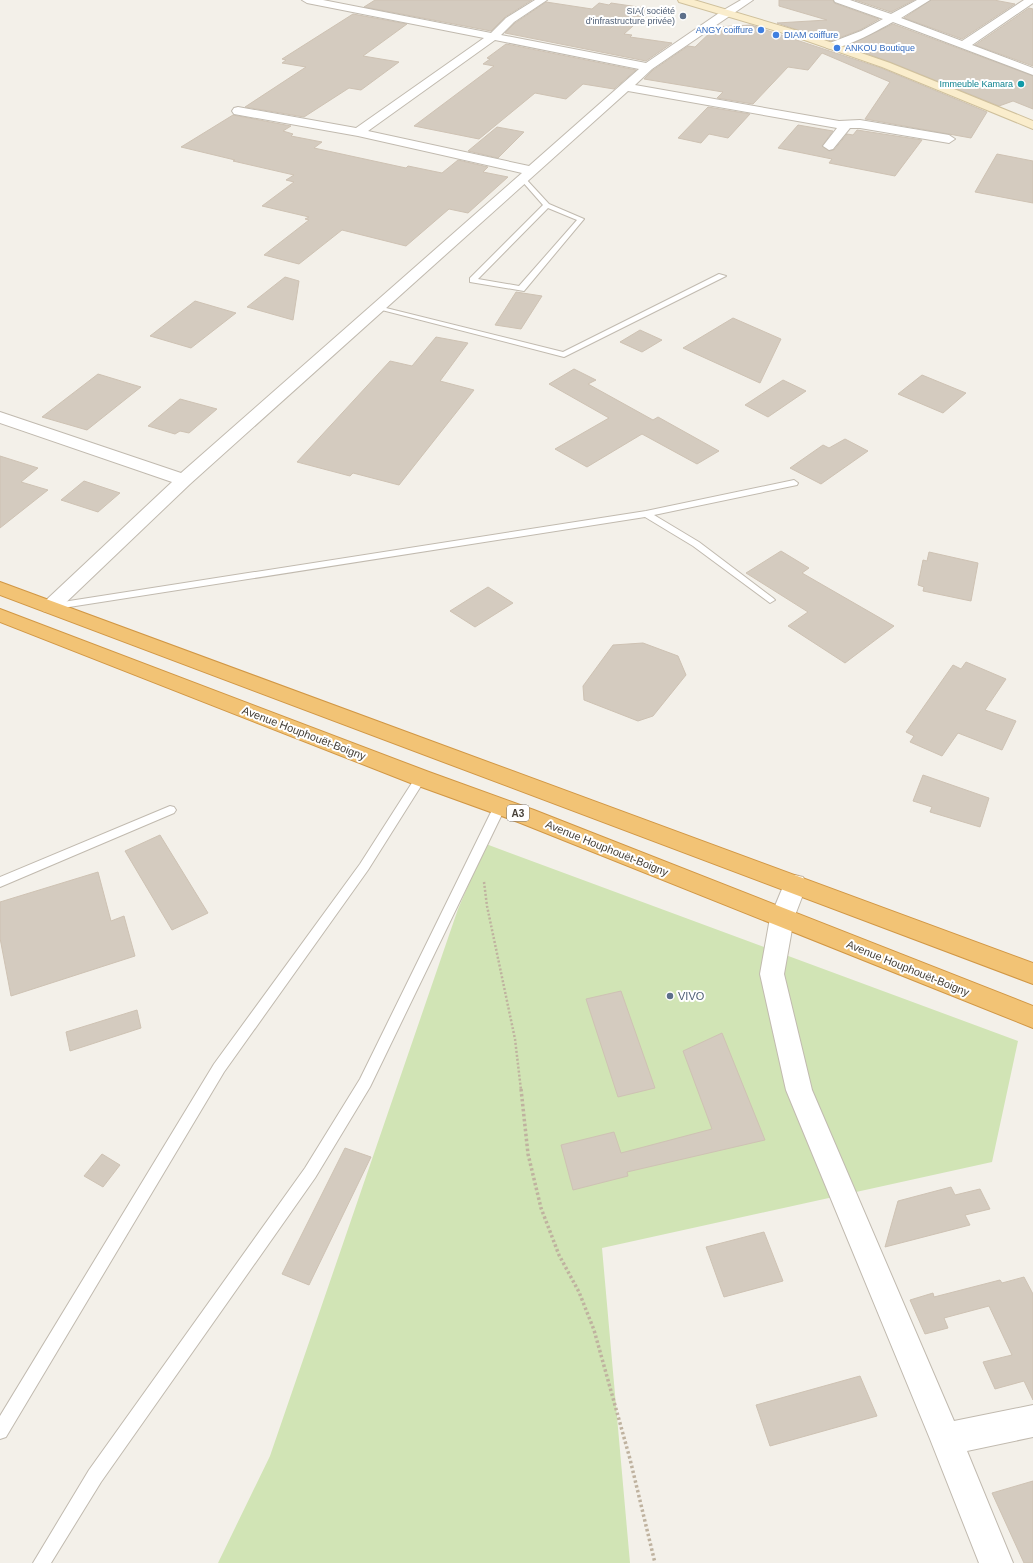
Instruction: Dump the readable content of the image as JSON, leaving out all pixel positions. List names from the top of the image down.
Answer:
{
  "streets": {
    "highway": ["Avenue Houphouët-Boigny", "A3"]
  },
  "places": [
    "SIA( société d'infrastructure privée)",
    "ANGY coiffure",
    "DIAM coiffure",
    "ANKOU Boutique",
    "Immeuble Kamara",
    "VIVO"
  ]
}
